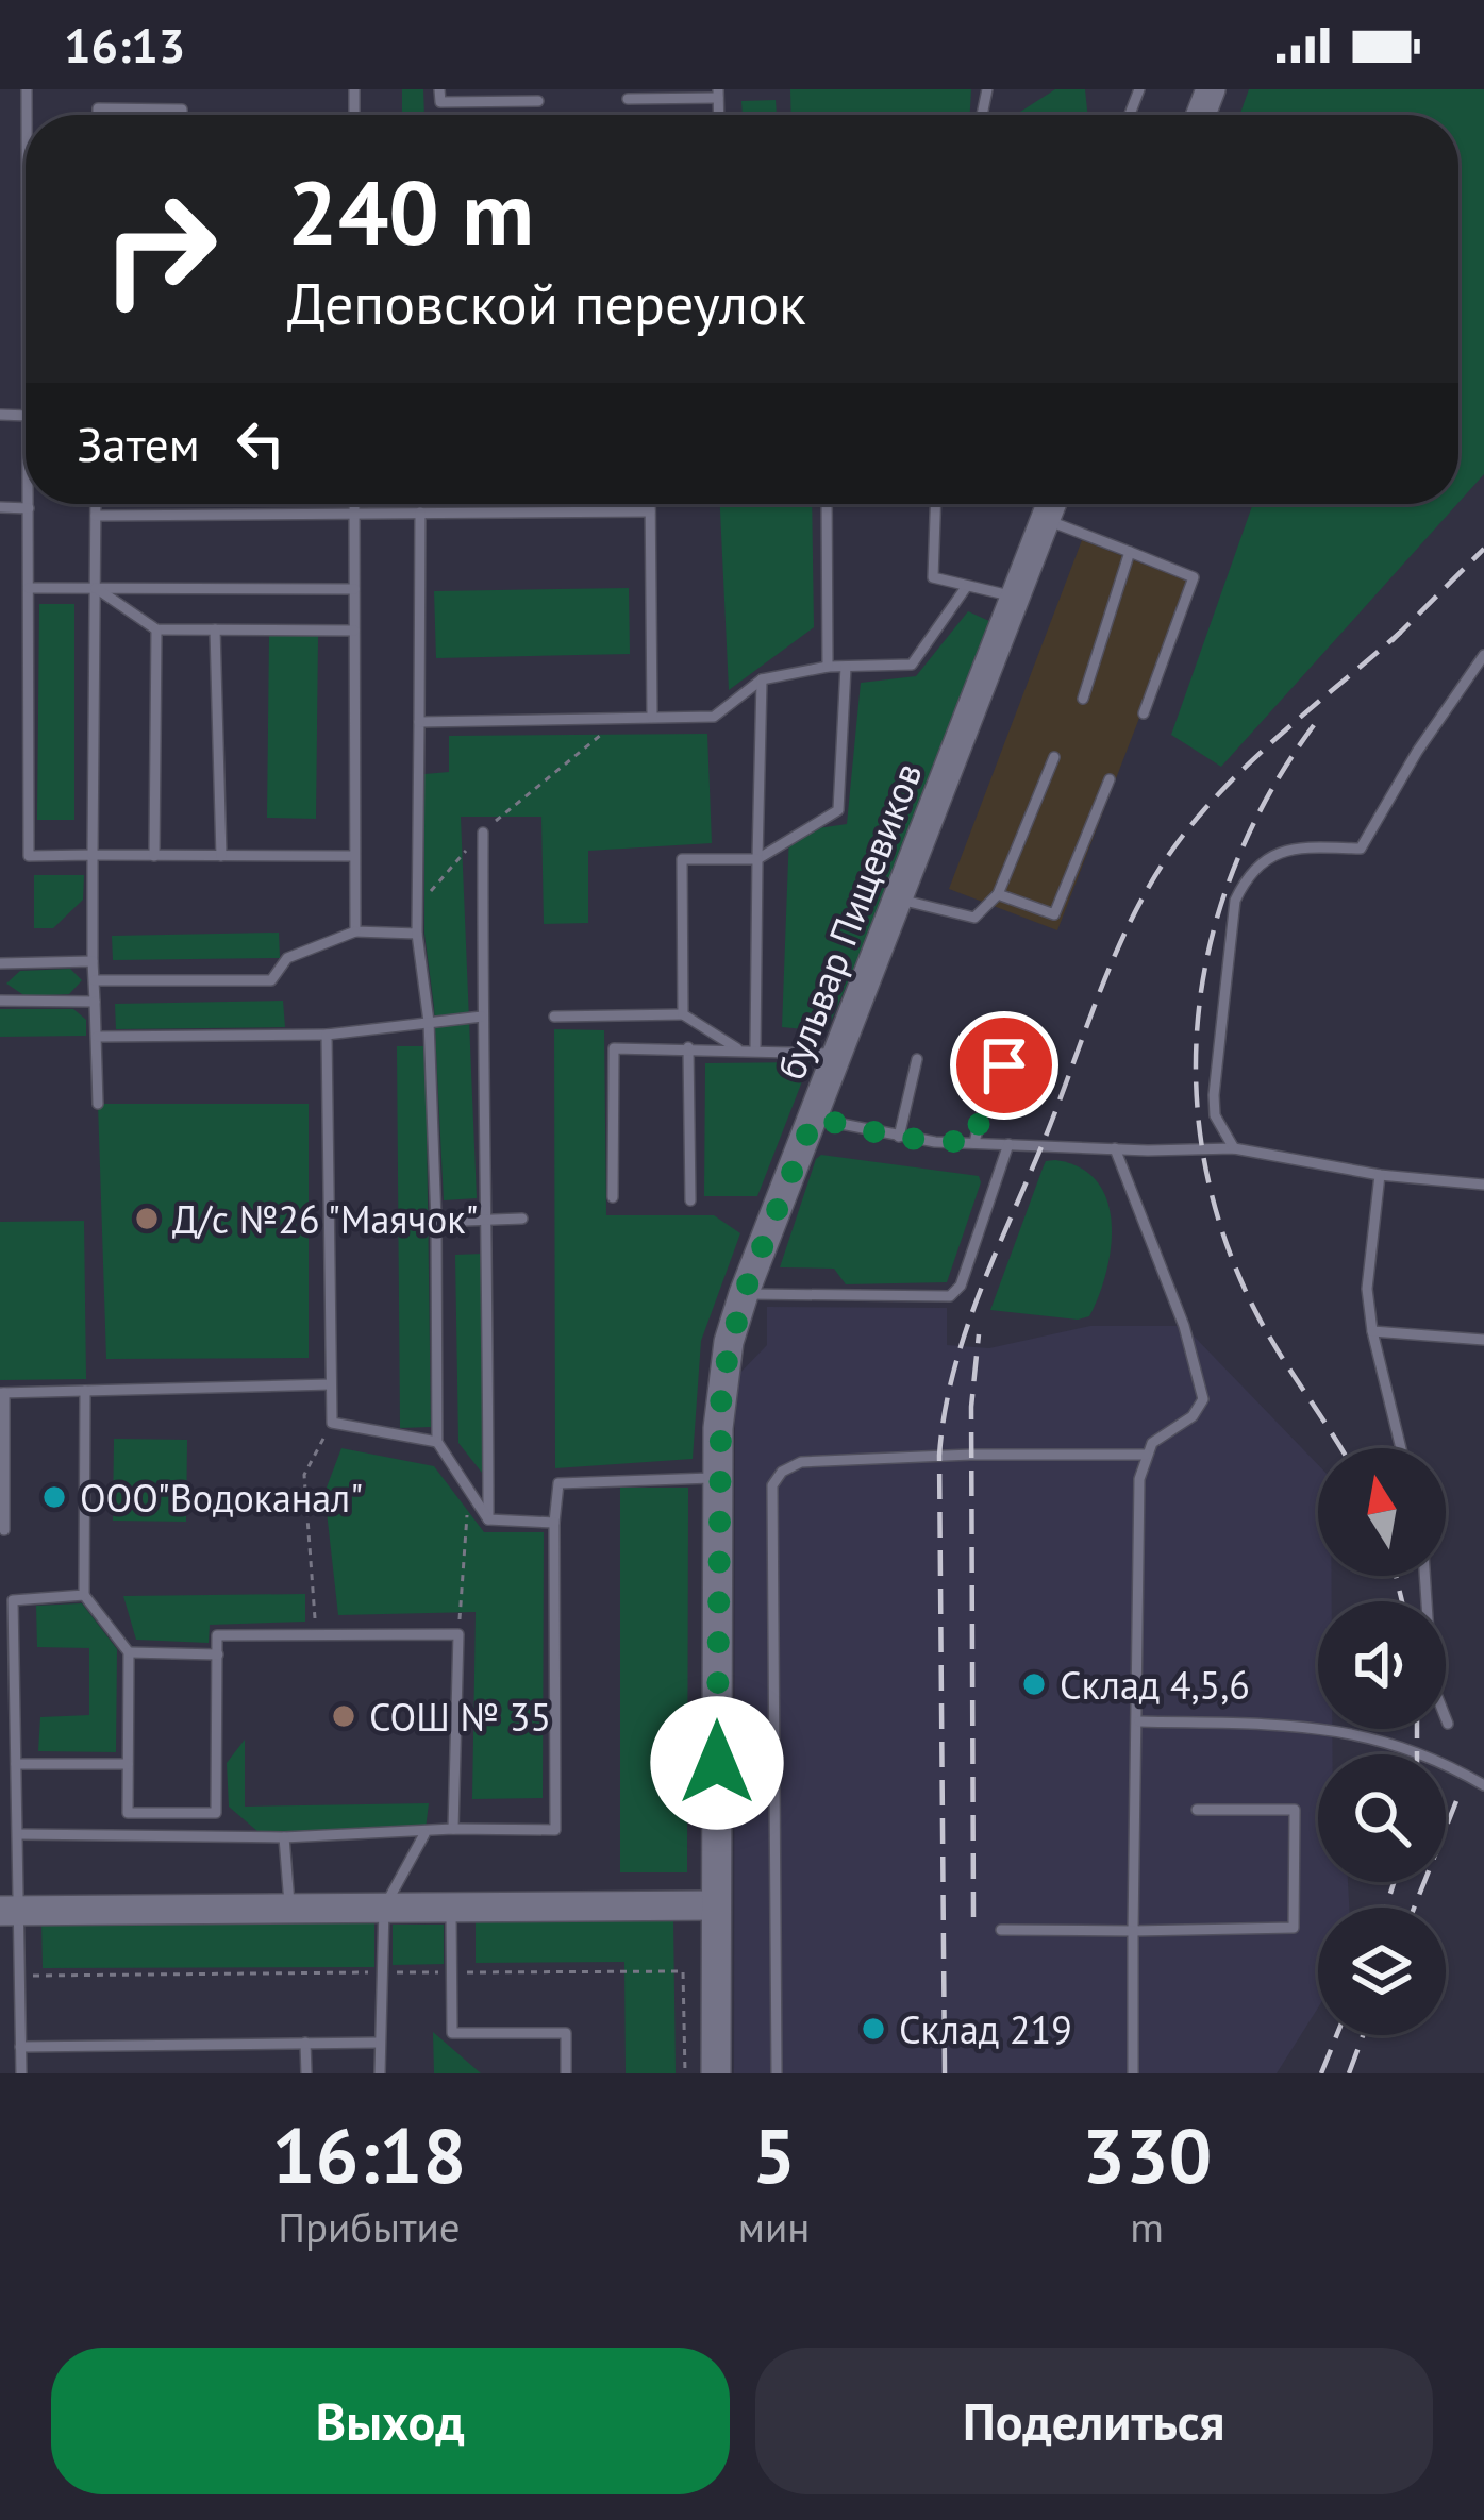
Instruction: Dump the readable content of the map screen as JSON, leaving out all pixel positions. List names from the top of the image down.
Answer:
{
  "streets": {
    "main road": ["бульвар Пищевиков"]
  },
  "places": [
    "Д/с №26 \"Маячок\"",
    "ООО\"Водоканал\"",
    "Склад 4,5,6",
    "СОШ № 35",
    "Склад 219"
  ],
  "north": "top",
  "page": {
    "status": "16:13",
    "turn": ["240 m", "Деповской переулок"],
    "then": "Затем",
    "eta": [
      "16:18",
      "Прибытие",
      "5",
      "мин",
      "330",
      "m"
    ],
    "buttons": ["Выход", "Поделиться"]
  }
}
